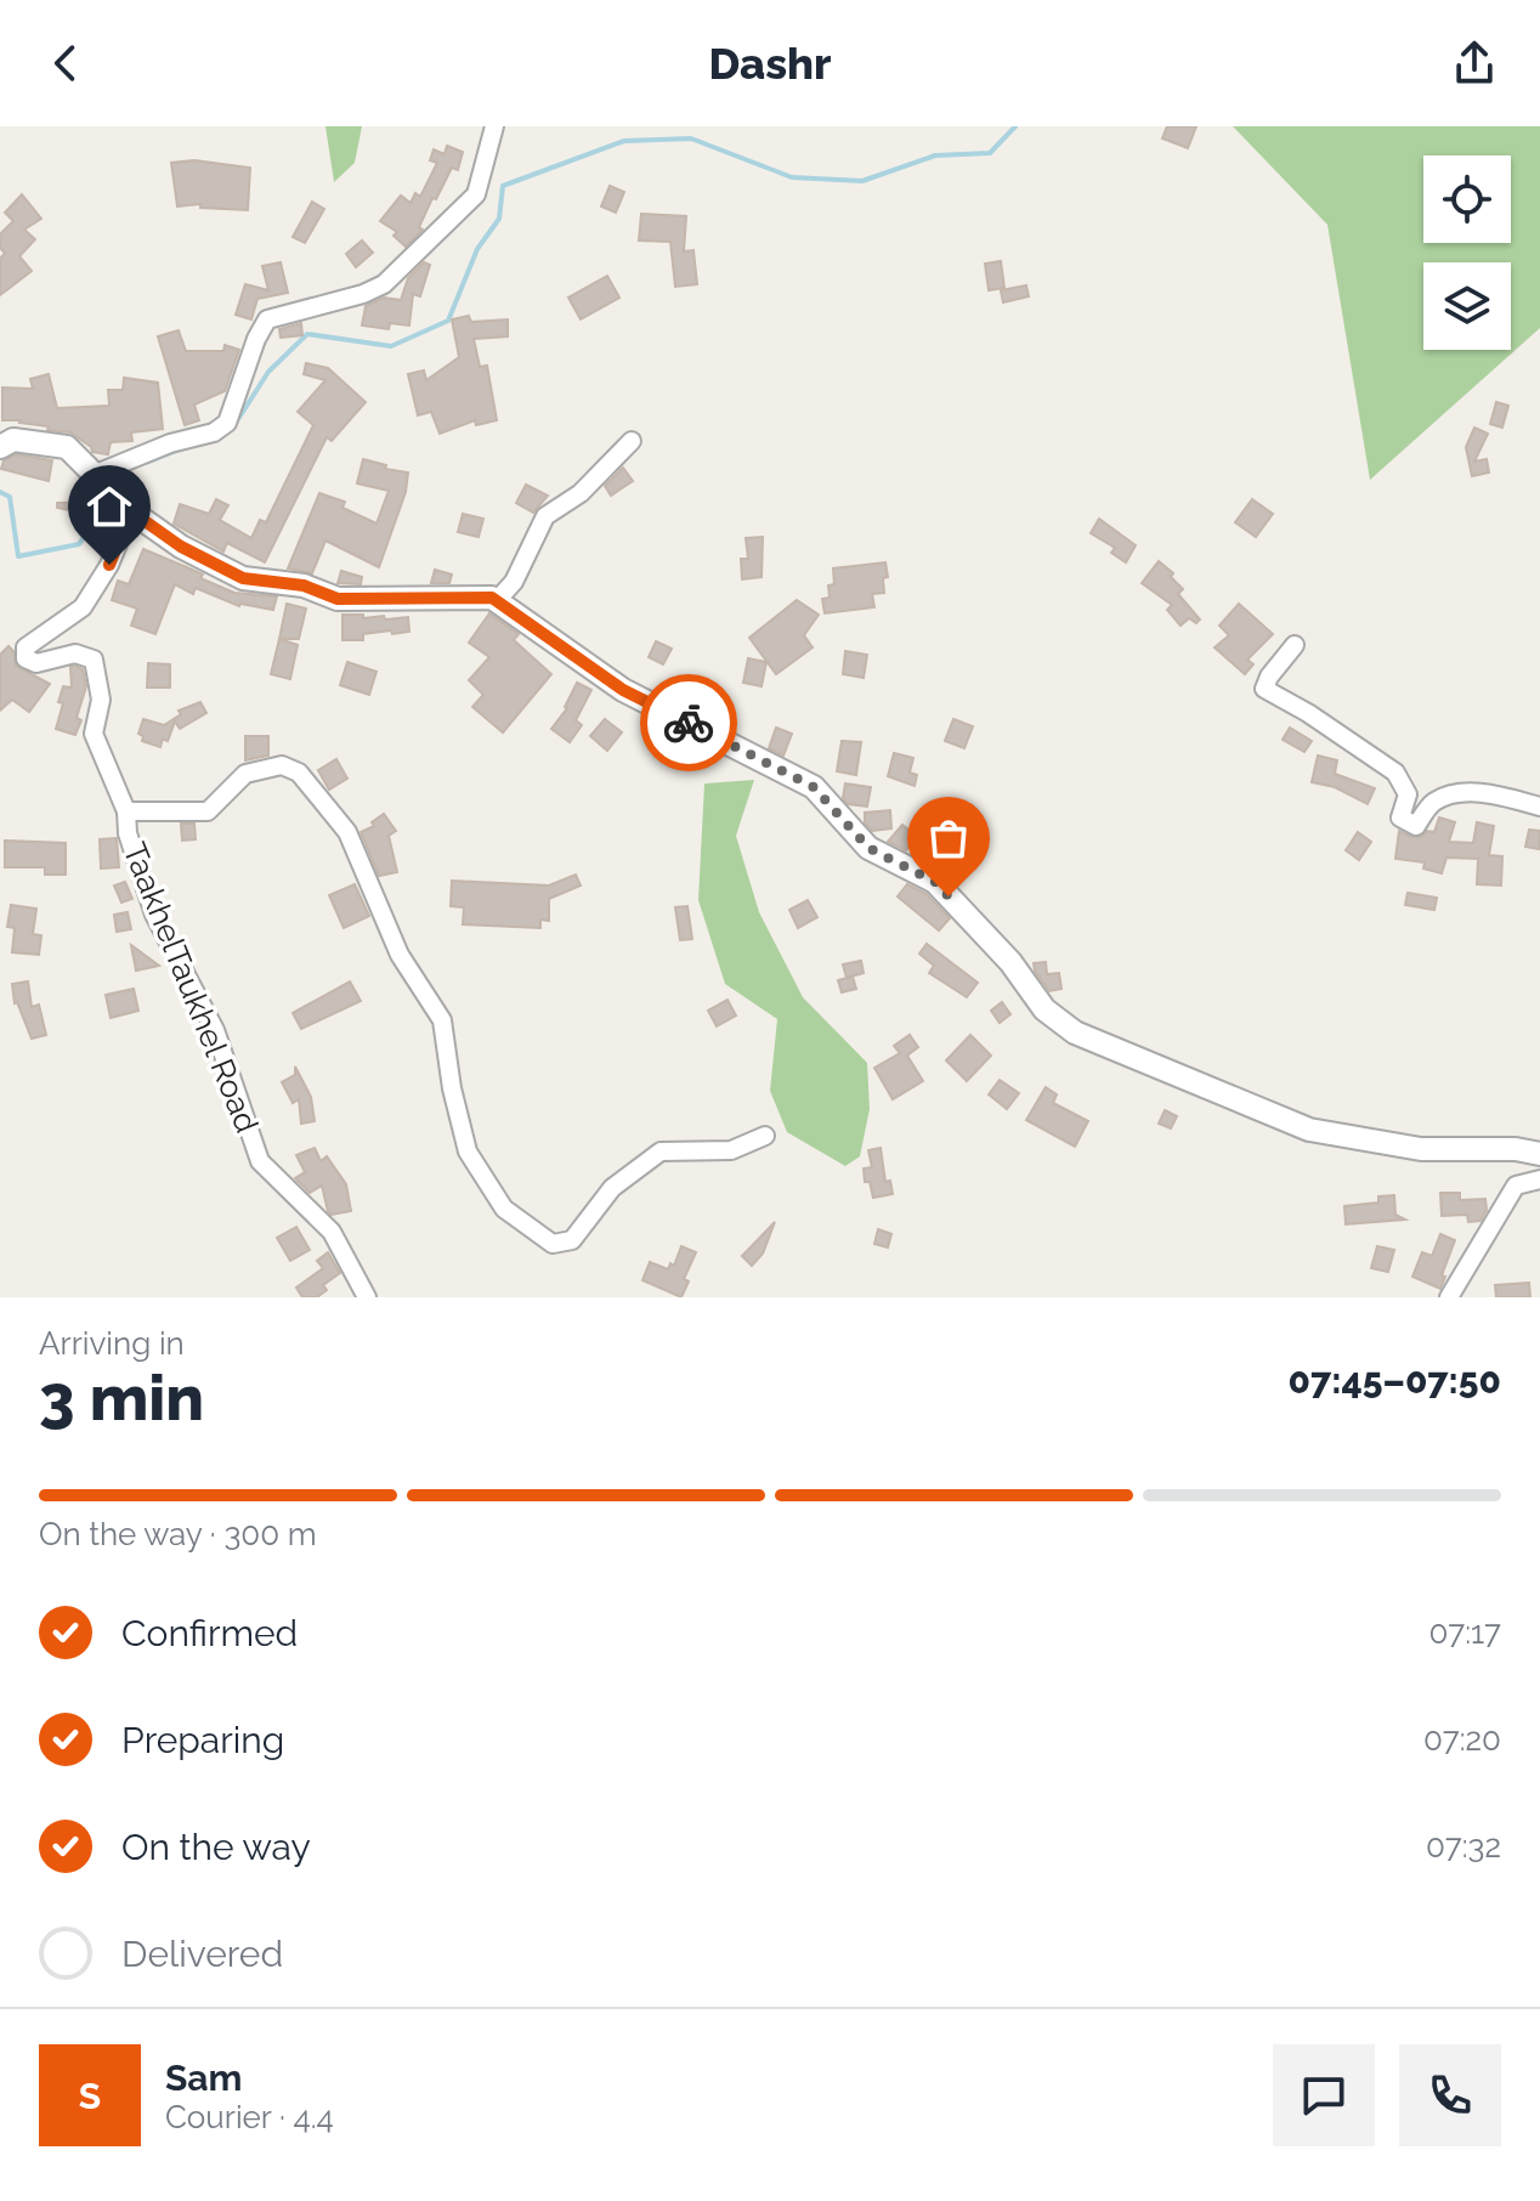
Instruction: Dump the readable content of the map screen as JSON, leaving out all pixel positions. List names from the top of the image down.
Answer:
{
  "streets": {
    "street": ["TaakhelTaukhel Road"]
  },
  "page": {
    "header": "Dashr",
    "heading": ["3 min", "Arriving in", "07:45–07:50"],
    "panel": ["Sam", "Courier · 4.4"],
    "bar": "On the way · 300 m",
    "list": [
      ["Confirmed", "07:17"],
      ["Preparing", "07:20"],
      ["On the way", "07:32"],
      "Delivered"
    ],
    "round": "S"
  }
}
